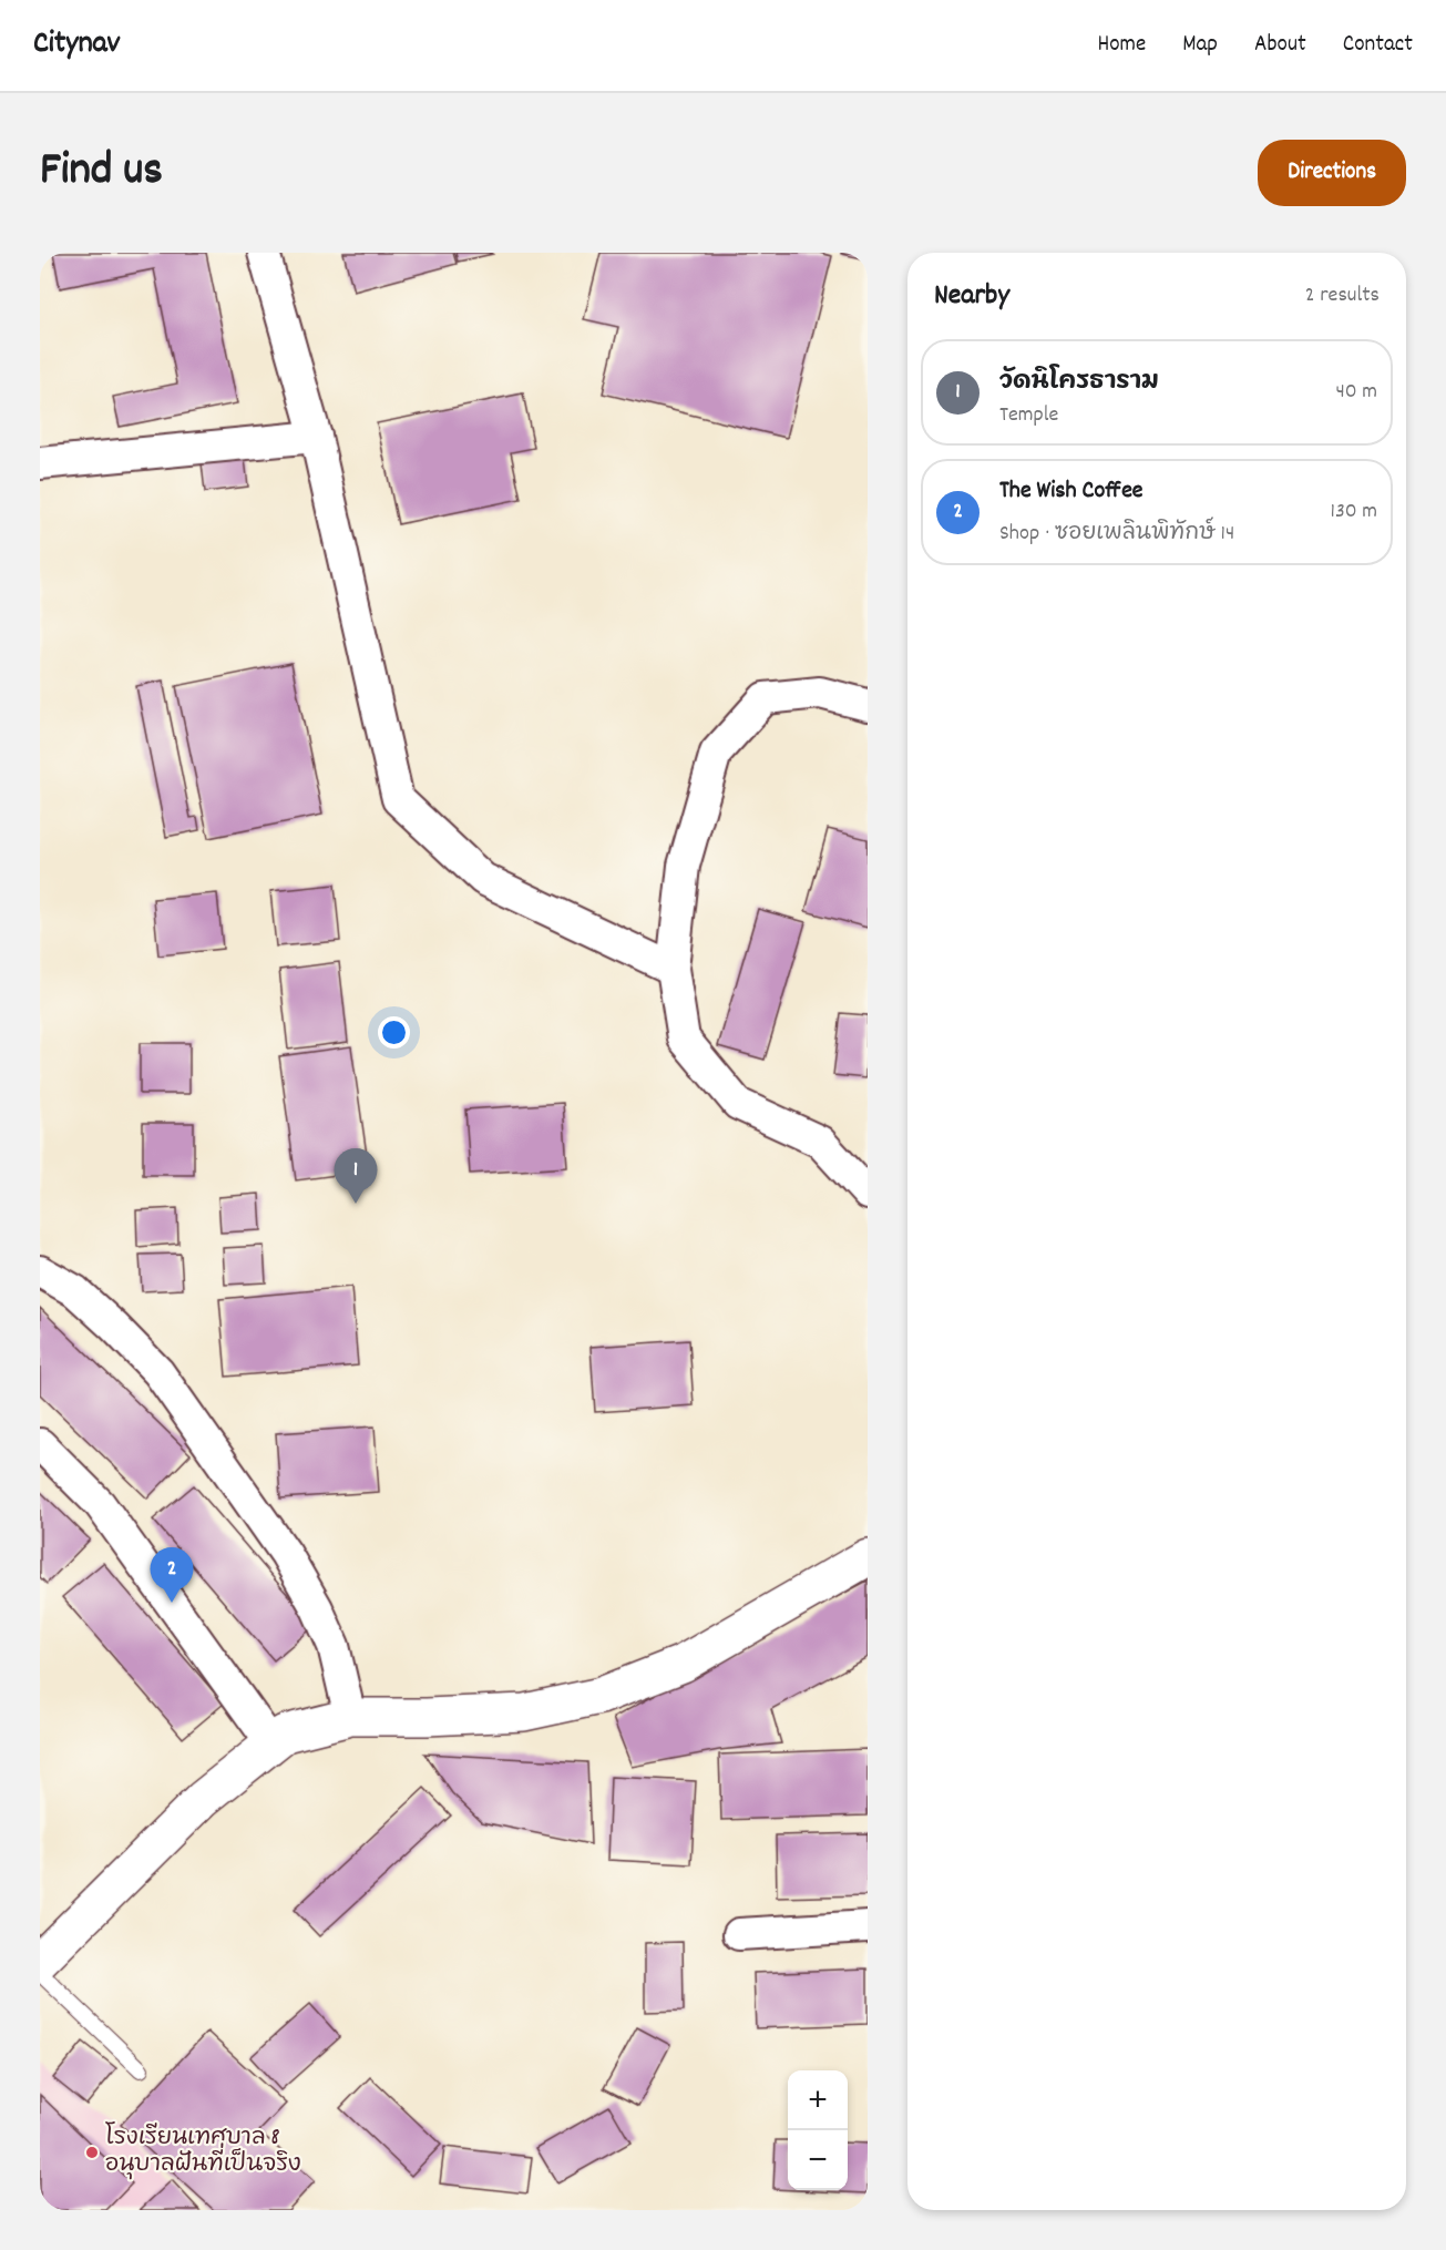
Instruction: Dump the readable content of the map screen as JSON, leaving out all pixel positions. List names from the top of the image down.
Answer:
{
  "places": ["โรงเรียนเทศบาล 8 อนุบาลฝันที่เป็นจริง"],
  "page": {
    "header": "Citynav",
    "nav": [
      "Home",
      "Map",
      "About",
      "Contact"
    ],
    "title": "Find us",
    "buttons": "Directions",
    "heading": ["Nearby", "2 results"],
    "list": [
      {
        "mark": "1",
        "name": "วัดนิโครธาราม",
        "note": "Temple",
        "value": "40 m"
      },
      {
        "mark": "2",
        "name": "The Wish Coffee",
        "note": "Shop · ซอยเพลินพิทักษ์ 14",
        "value": "130 m"
      }
    ],
    "pins": ["1", "2"],
    "map_buttons": ["+", "−"]
  }
}
